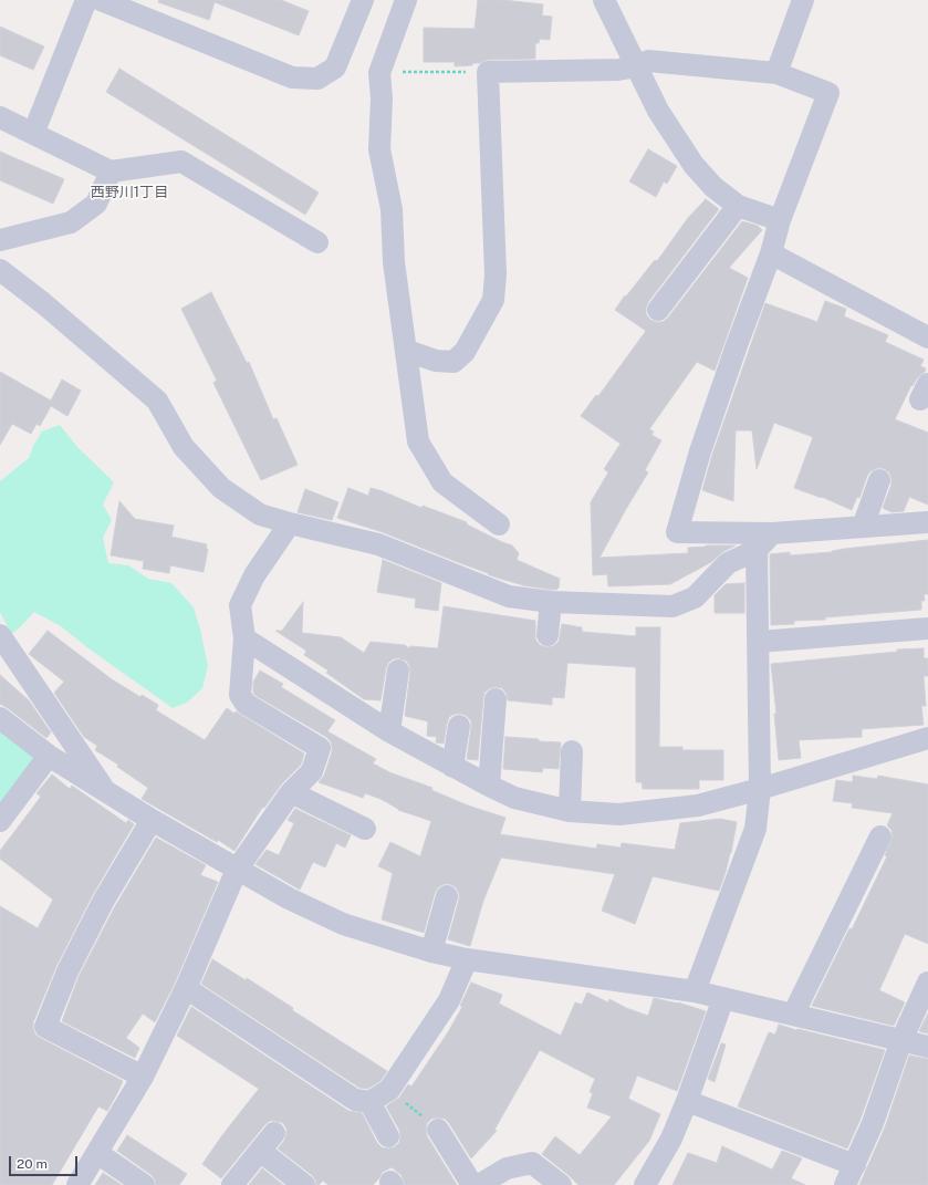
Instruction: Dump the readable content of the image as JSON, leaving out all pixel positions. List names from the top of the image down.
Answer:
{
  "districts": ["西野川1丁目"],
  "scale_bar": "20 m"
}
